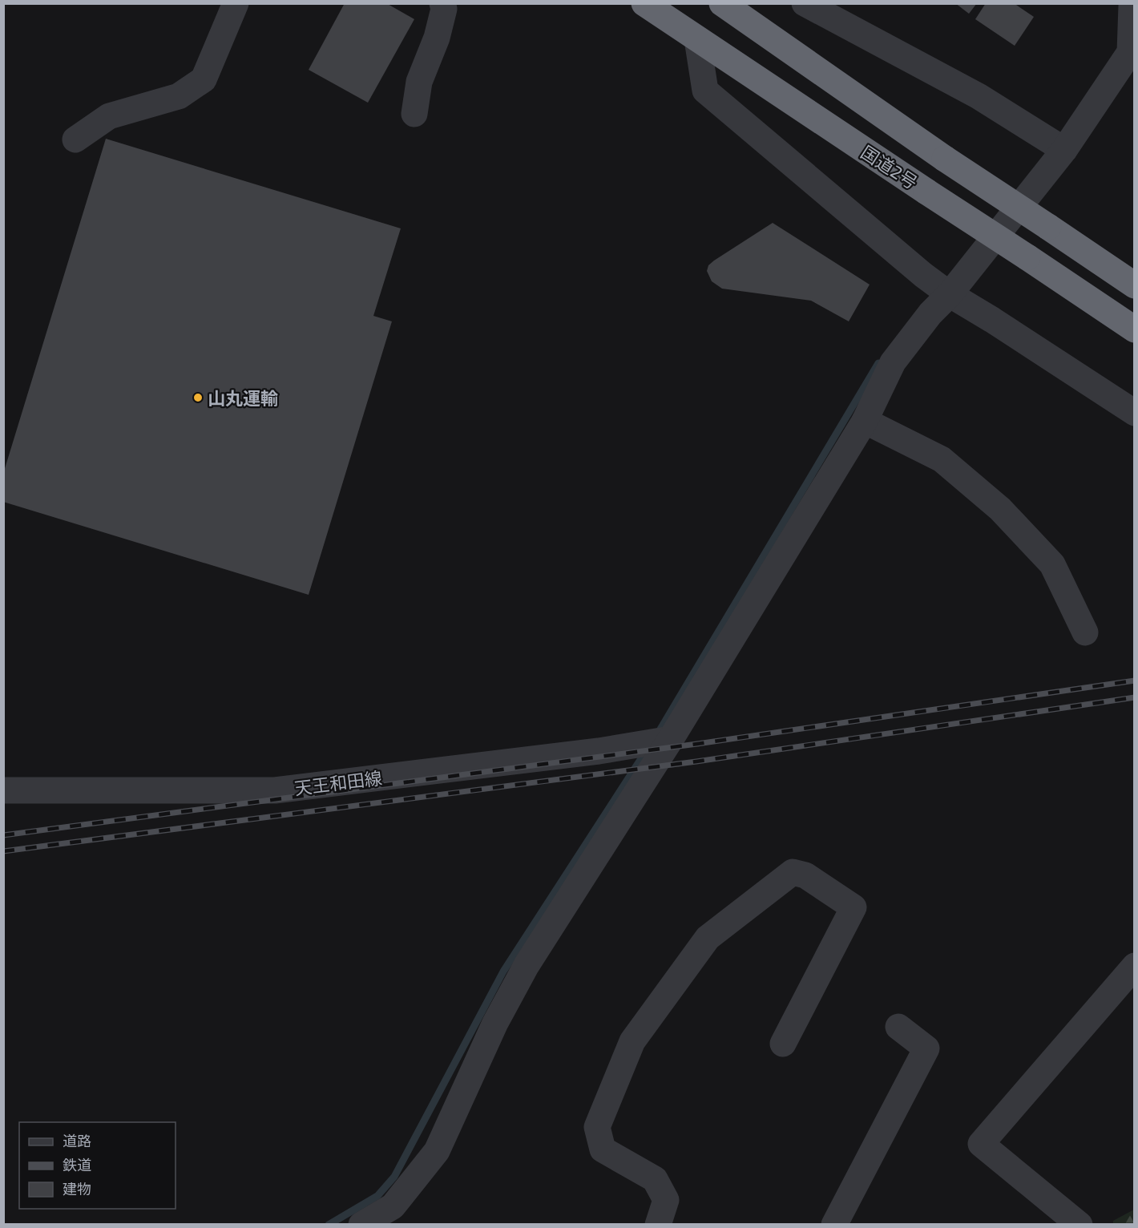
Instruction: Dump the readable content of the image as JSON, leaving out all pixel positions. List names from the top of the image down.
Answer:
{
  "streets": {
    "highway": ["国道2号"],
    "street": ["天王和田線"]
  },
  "places": ["山丸運輸"],
  "legend": ["道路", "鉄道", "建物"]
}
